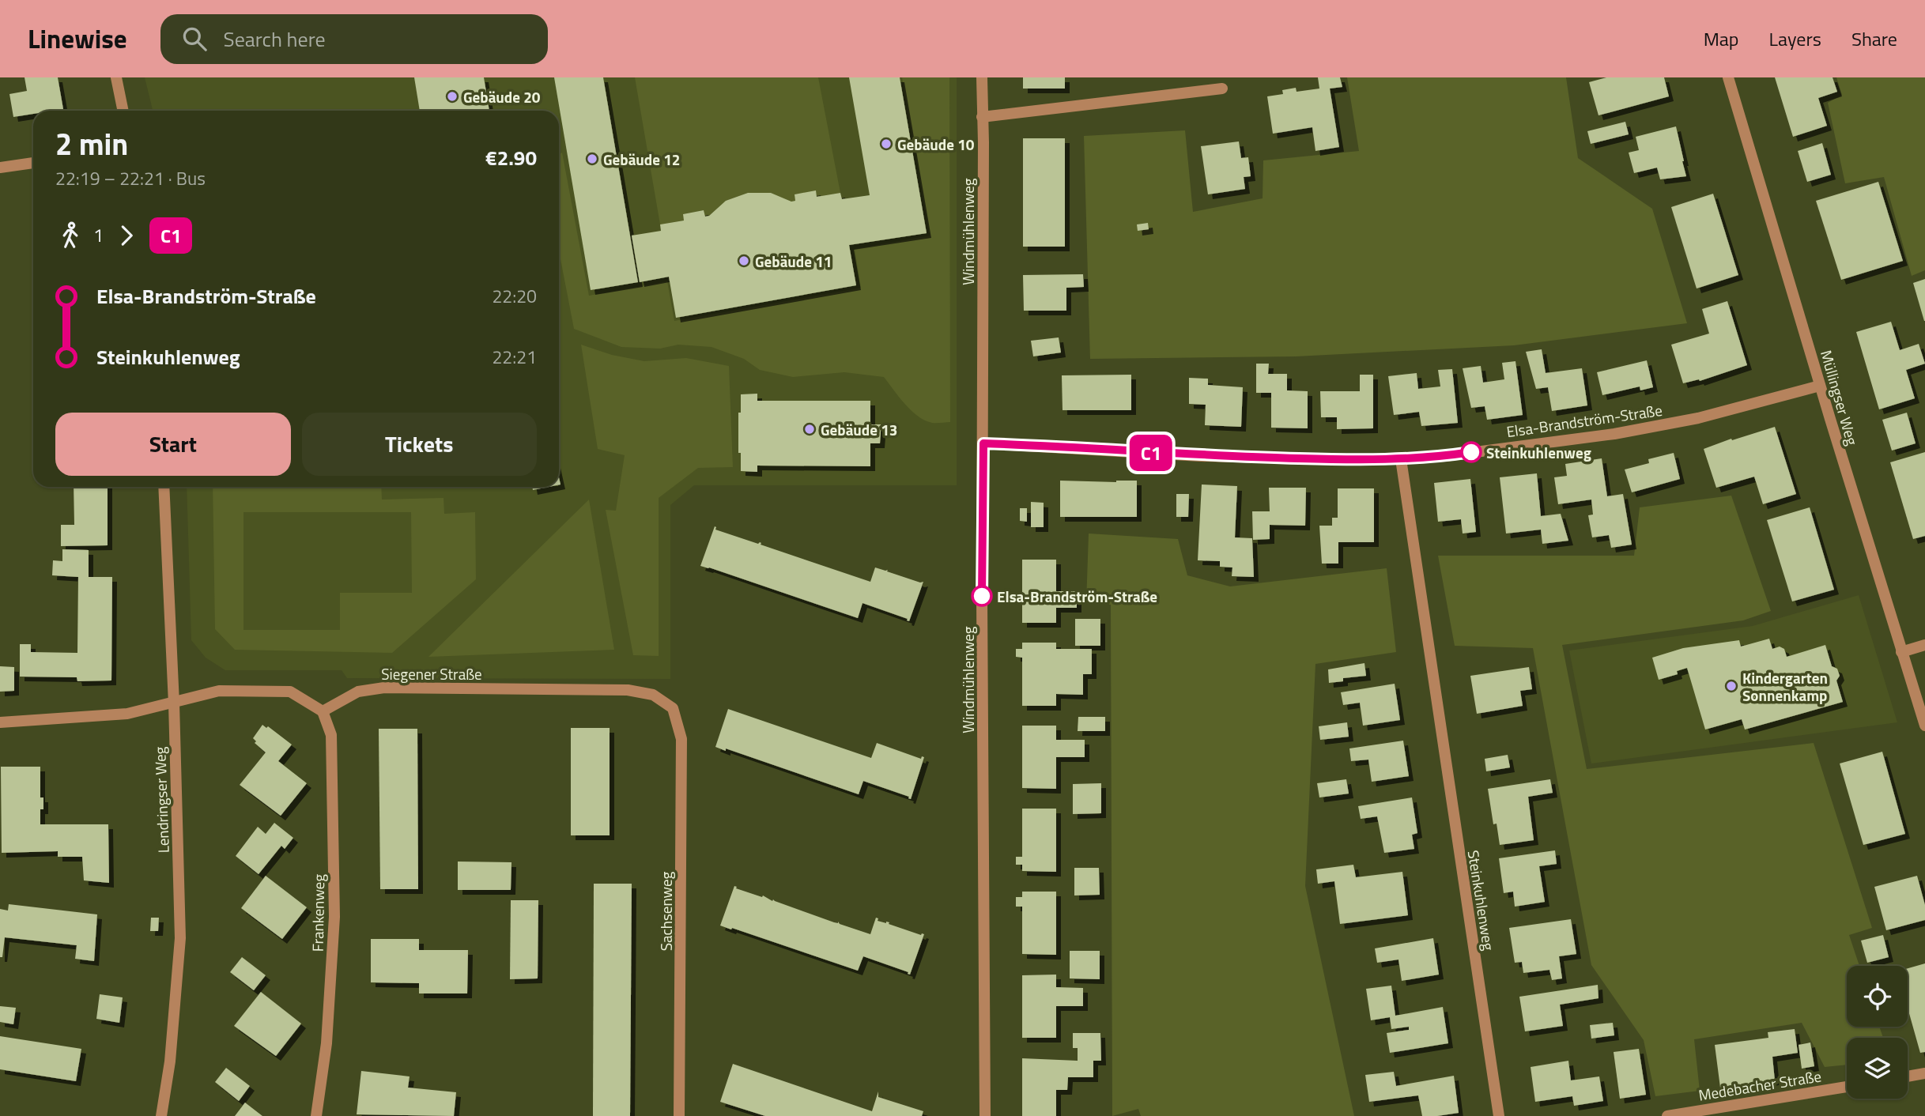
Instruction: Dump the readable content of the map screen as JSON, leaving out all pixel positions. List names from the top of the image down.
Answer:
{
  "streets": {
    "street": [
      "Windmühlenweg",
      "Müllingser Weg",
      "Elsa-Brandström-Straße",
      "Siegener Straße",
      "Lendringser Weg",
      "Steinkuhlenweg",
      "Sachsenweg",
      "Frankenweg",
      "Medebacher Straße"
    ]
  },
  "crossings": [
    ["Windmühlenweg", "Elsa-Brandström-Straße"],
    ["Müllingser Weg", "Elsa-Brandström-Straße"],
    ["Elsa-Brandström-Straße", "Steinkuhlenweg"],
    ["Siegener Straße", "Sachsenweg"],
    ["Siegener Straße", "Frankenweg"]
  ],
  "places": [
    "Gebäude 20",
    "Gebäude 10",
    "Gebäude 12",
    "Gebäude 11",
    "Gebäude 13",
    "Steinkuhlenweg",
    "Elsa-Brandström-Straße",
    "Kindergarten Sonnenkamp"
  ],
  "lines": ["bus line C1"],
  "page": {
    "header": "Linewise",
    "search": "Search here",
    "nav": ["Map", "Layers", "Share"],
    "on_map": "C1",
    "heading": ["2 min", "22:19 – 22:21 · Bus", "€2.90"],
    "legs": ["1", "C1"],
    "list": [
      {
        "name": "Elsa-Brandström-Straße",
        "value": "22:20"
      },
      {
        "name": "Steinkuhlenweg",
        "value": "22:21"
      }
    ],
    "buttons": ["Start", "Tickets"]
  }
}
